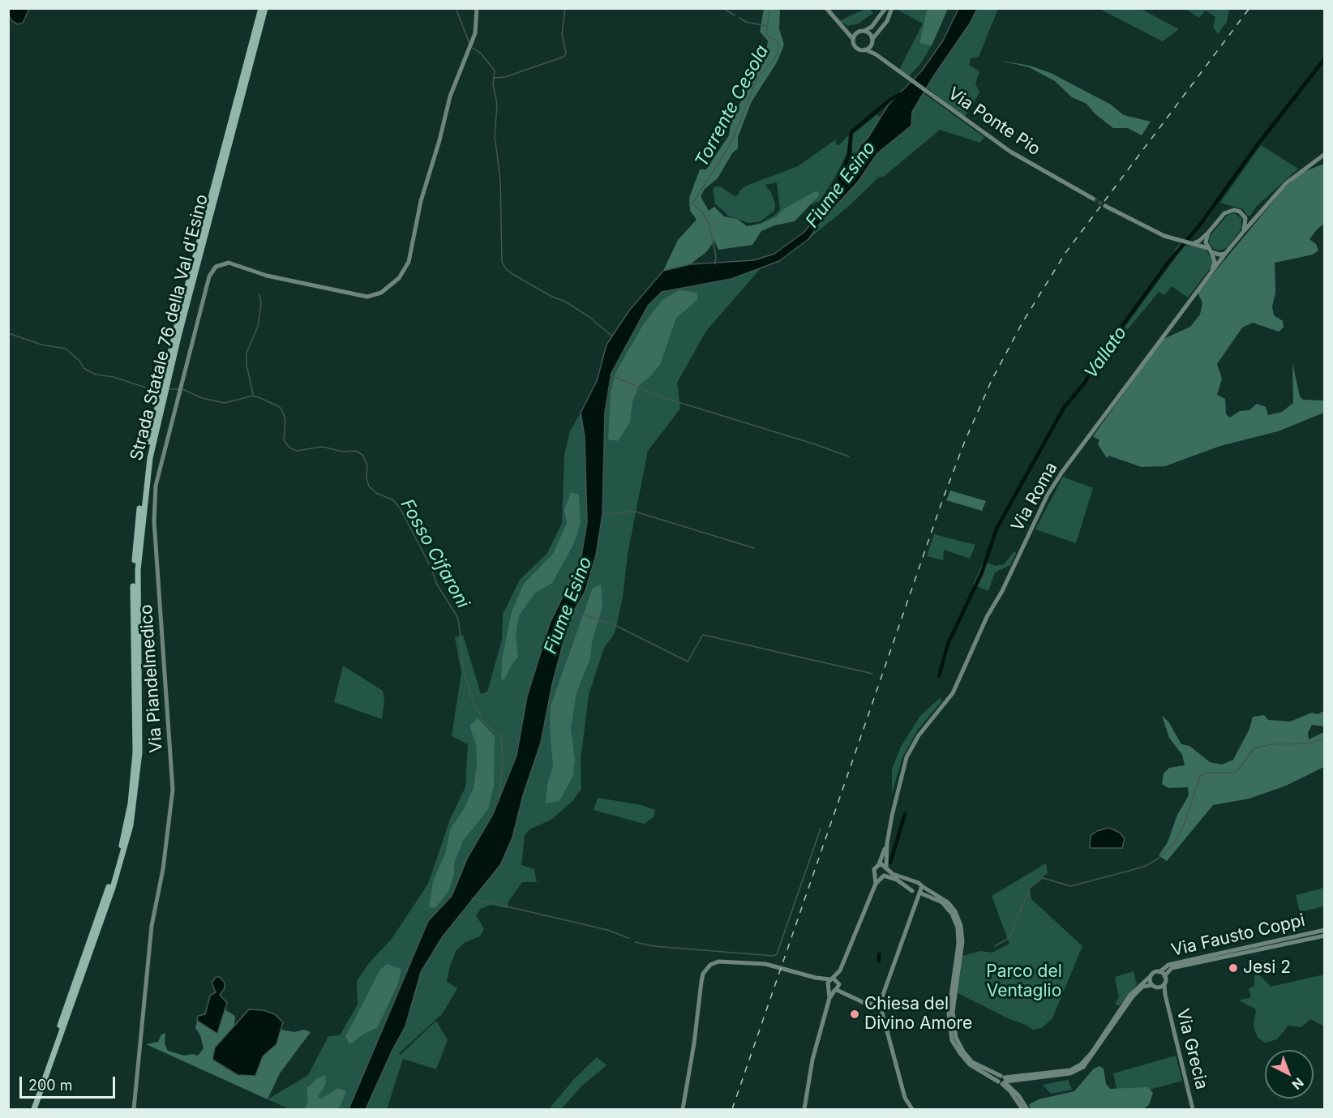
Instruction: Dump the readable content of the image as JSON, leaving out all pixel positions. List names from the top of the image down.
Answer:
{
  "streets": {
    "highway": ["Strada Statale 76 della Val d'Esino"],
    "main road": [
      "Via Ponte Pio",
      "Via Roma",
      "Via Piandelmedico",
      "Via Fausto Coppi",
      "Via Grecia"
    ]
  },
  "crossings": [
    ["Via Fausto Coppi", "Via Grecia"]
  ],
  "water": [
    "Torrente Cesola",
    "Fiume Esino",
    "Vallato",
    "Fosso Cifaroni"
  ],
  "parks": ["Parco del Ventaglio"],
  "places": ["Jesi 2", "Chiesa del Divino Amore"],
  "scale_bar": "200 m",
  "north": "bottom right"
}
